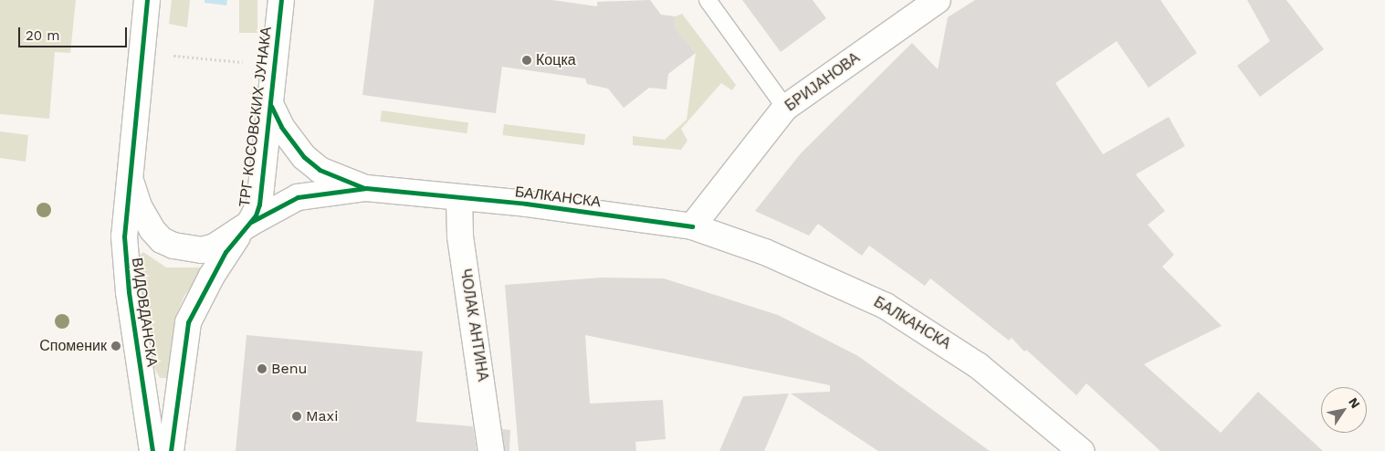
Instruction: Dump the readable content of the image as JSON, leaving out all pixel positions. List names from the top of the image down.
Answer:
{
  "streets": {
    "main road": [
      "БРИЈАНОВА",
      "ТРГ КОСОВСКИХ ЈУНАКА",
      "БАЛКАНСКА",
      "ВИДОВДАНСКА",
      "ЧОЛАК АНТИНА"
    ]
  },
  "crossings": [
    ["БРИЈАНОВА", "БАЛКАНСКА"],
    ["ТРГ КОСОВСКИХ ЈУНАКА", "БАЛКАНСКА"],
    ["ТРГ КОСОВСКИХ ЈУНАКА", "ВИДОВДАНСКА"],
    ["БАЛКАНСКА", "ВИДОВДАНСКА"],
    ["БАЛКАНСКА", "ЧОЛАК АНТИНА"]
  ],
  "places": [
    "Коцка",
    "Споменик",
    "Benu",
    "Maxi"
  ],
  "scale_bar": "20 m",
  "north": "top right"
}
